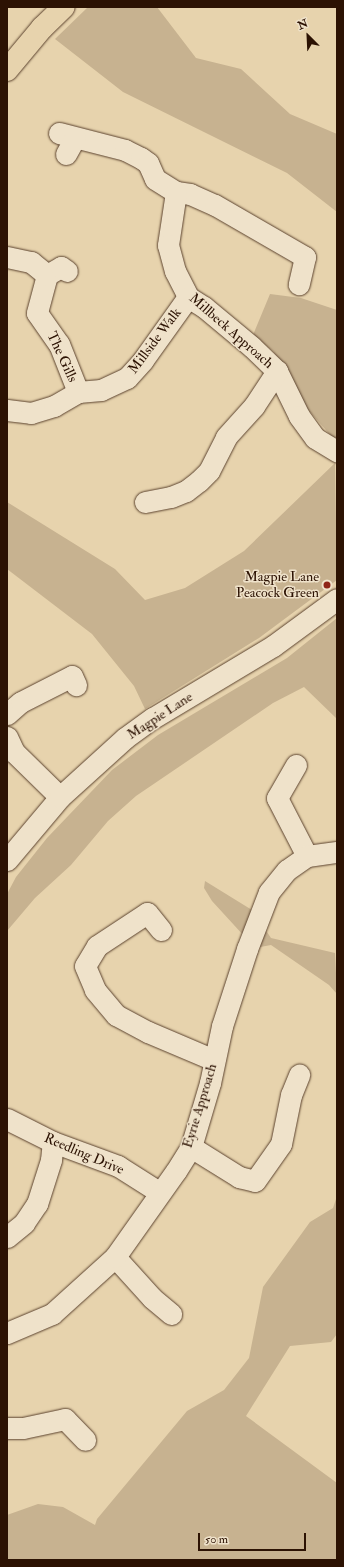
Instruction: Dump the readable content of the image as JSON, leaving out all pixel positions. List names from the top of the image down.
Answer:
{
  "streets": {
    "street": [
      "Millbeck Approach",
      "Millside Walk",
      "The Gills",
      "Magpie Lane",
      "Eyrie Approach",
      "Reedling Drive"
    ]
  },
  "crossings": [
    ["Millbeck Approach", "Millside Walk"],
    ["Millside Walk", "The Gills"],
    ["Eyrie Approach", "Reedling Drive"]
  ],
  "places": ["Magpie Lane Peacock Green"],
  "scale_bar": "50 m",
  "north": "top left"
}
